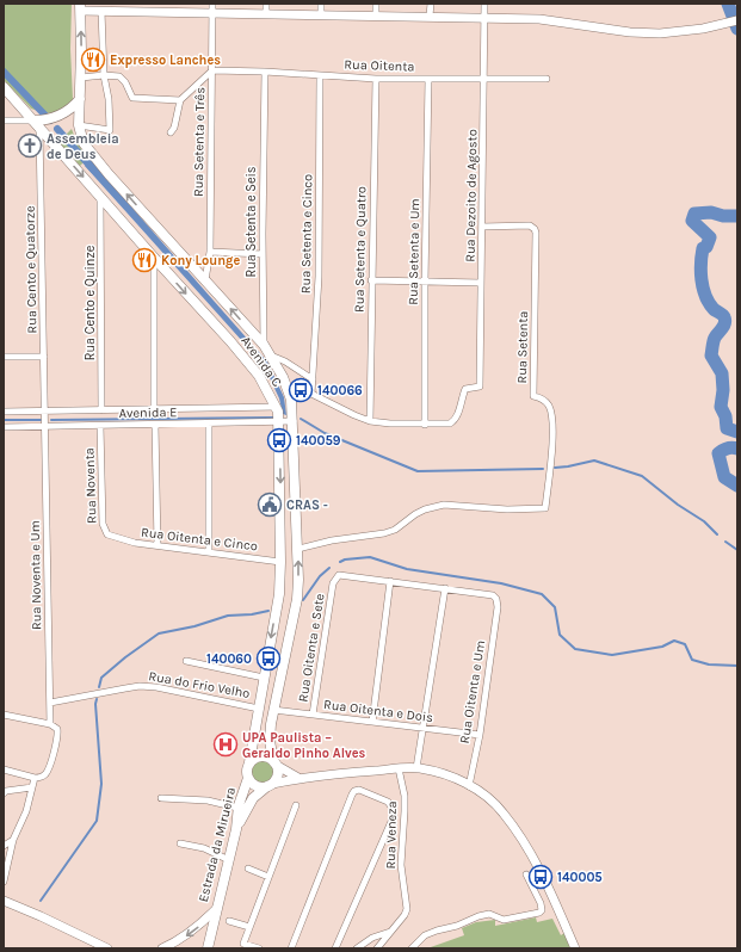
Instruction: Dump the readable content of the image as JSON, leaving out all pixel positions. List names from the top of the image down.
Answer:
{
  "streets": {
    "main road": ["Avenida C", "Estrada da Mirueira"],
    "street": [
      "Rua Oitenta",
      "Rua Setenta e Três",
      "Rua Dezoito de Agosto",
      "Rua Setenta e Seis",
      "Rua Setenta e Cinco",
      "Rua Setenta e Quatro",
      "Rua Setenta e Um",
      "Rua Cento e Quatorze",
      "Rua Cento e Quinze",
      "Rua Setenta",
      "Avenida E",
      "Rua Noventa",
      "Rua Oitenta e Cinco",
      "Rua Noventa e Um",
      "Rua Oitenta e Sete",
      "Rua do Frio Velho",
      "Rua Oitenta e Um",
      "Rua Oitenta e Dois",
      "Rua Veneza"
    ]
  },
  "crossings": [
    ["Rua Oitenta", "Rua Setenta e Três"],
    ["Rua Oitenta", "Rua Dezoito de Agosto"],
    ["Rua Oitenta", "Rua Setenta e Seis"],
    ["Rua Oitenta", "Rua Setenta e Cinco"],
    ["Rua Oitenta", "Rua Setenta e Quatro"],
    ["Rua Oitenta", "Rua Setenta e Um"],
    ["Rua Setenta e Três", "Avenida C"],
    ["Rua Dezoito de Agosto", "Rua Setenta e Um"],
    ["Rua Dezoito de Agosto", "Rua Setenta"],
    ["Rua Setenta e Seis", "Avenida C"],
    ["Rua Cento e Quatorze", "Avenida C"],
    ["Rua Cento e Quatorze", "Avenida E"],
    ["Rua Cento e Quatorze", "Rua Noventa e Um"],
    ["Rua Cento e Quinze", "Avenida C"],
    ["Rua Cento e Quinze", "Avenida E"],
    ["Rua Setenta", "Avenida C"],
    ["Avenida C", "Avenida E"],
    ["Avenida C", "Rua Oitenta e Cinco"],
    ["Avenida C", "Rua do Frio Velho"],
    ["Avenida C", "Rua Oitenta e Dois"],
    ["Avenida C", "Estrada da Mirueira"],
    ["Avenida E", "Rua Noventa"],
    ["Avenida E", "Rua Noventa e Um"],
    ["Rua Noventa", "Rua Oitenta e Cinco"],
    ["Rua Noventa e Um", "Rua do Frio Velho"],
    ["Rua Oitenta e Sete", "Rua Oitenta e Dois"],
    ["Rua Oitenta e Um", "Rua Oitenta e Dois"]
  ],
  "places": {
    "restaurant": ["Expresso Lanches", "Kony Lounge"],
    "church": ["Assembleia de Deus"],
    "bus stop": [
      "140066",
      "140059",
      "140060",
      "140005"
    ],
    "public building": ["CRAS -"],
    "hospital": ["UPA Paulista – Geraldo Pinho Alves"]
  }
}
